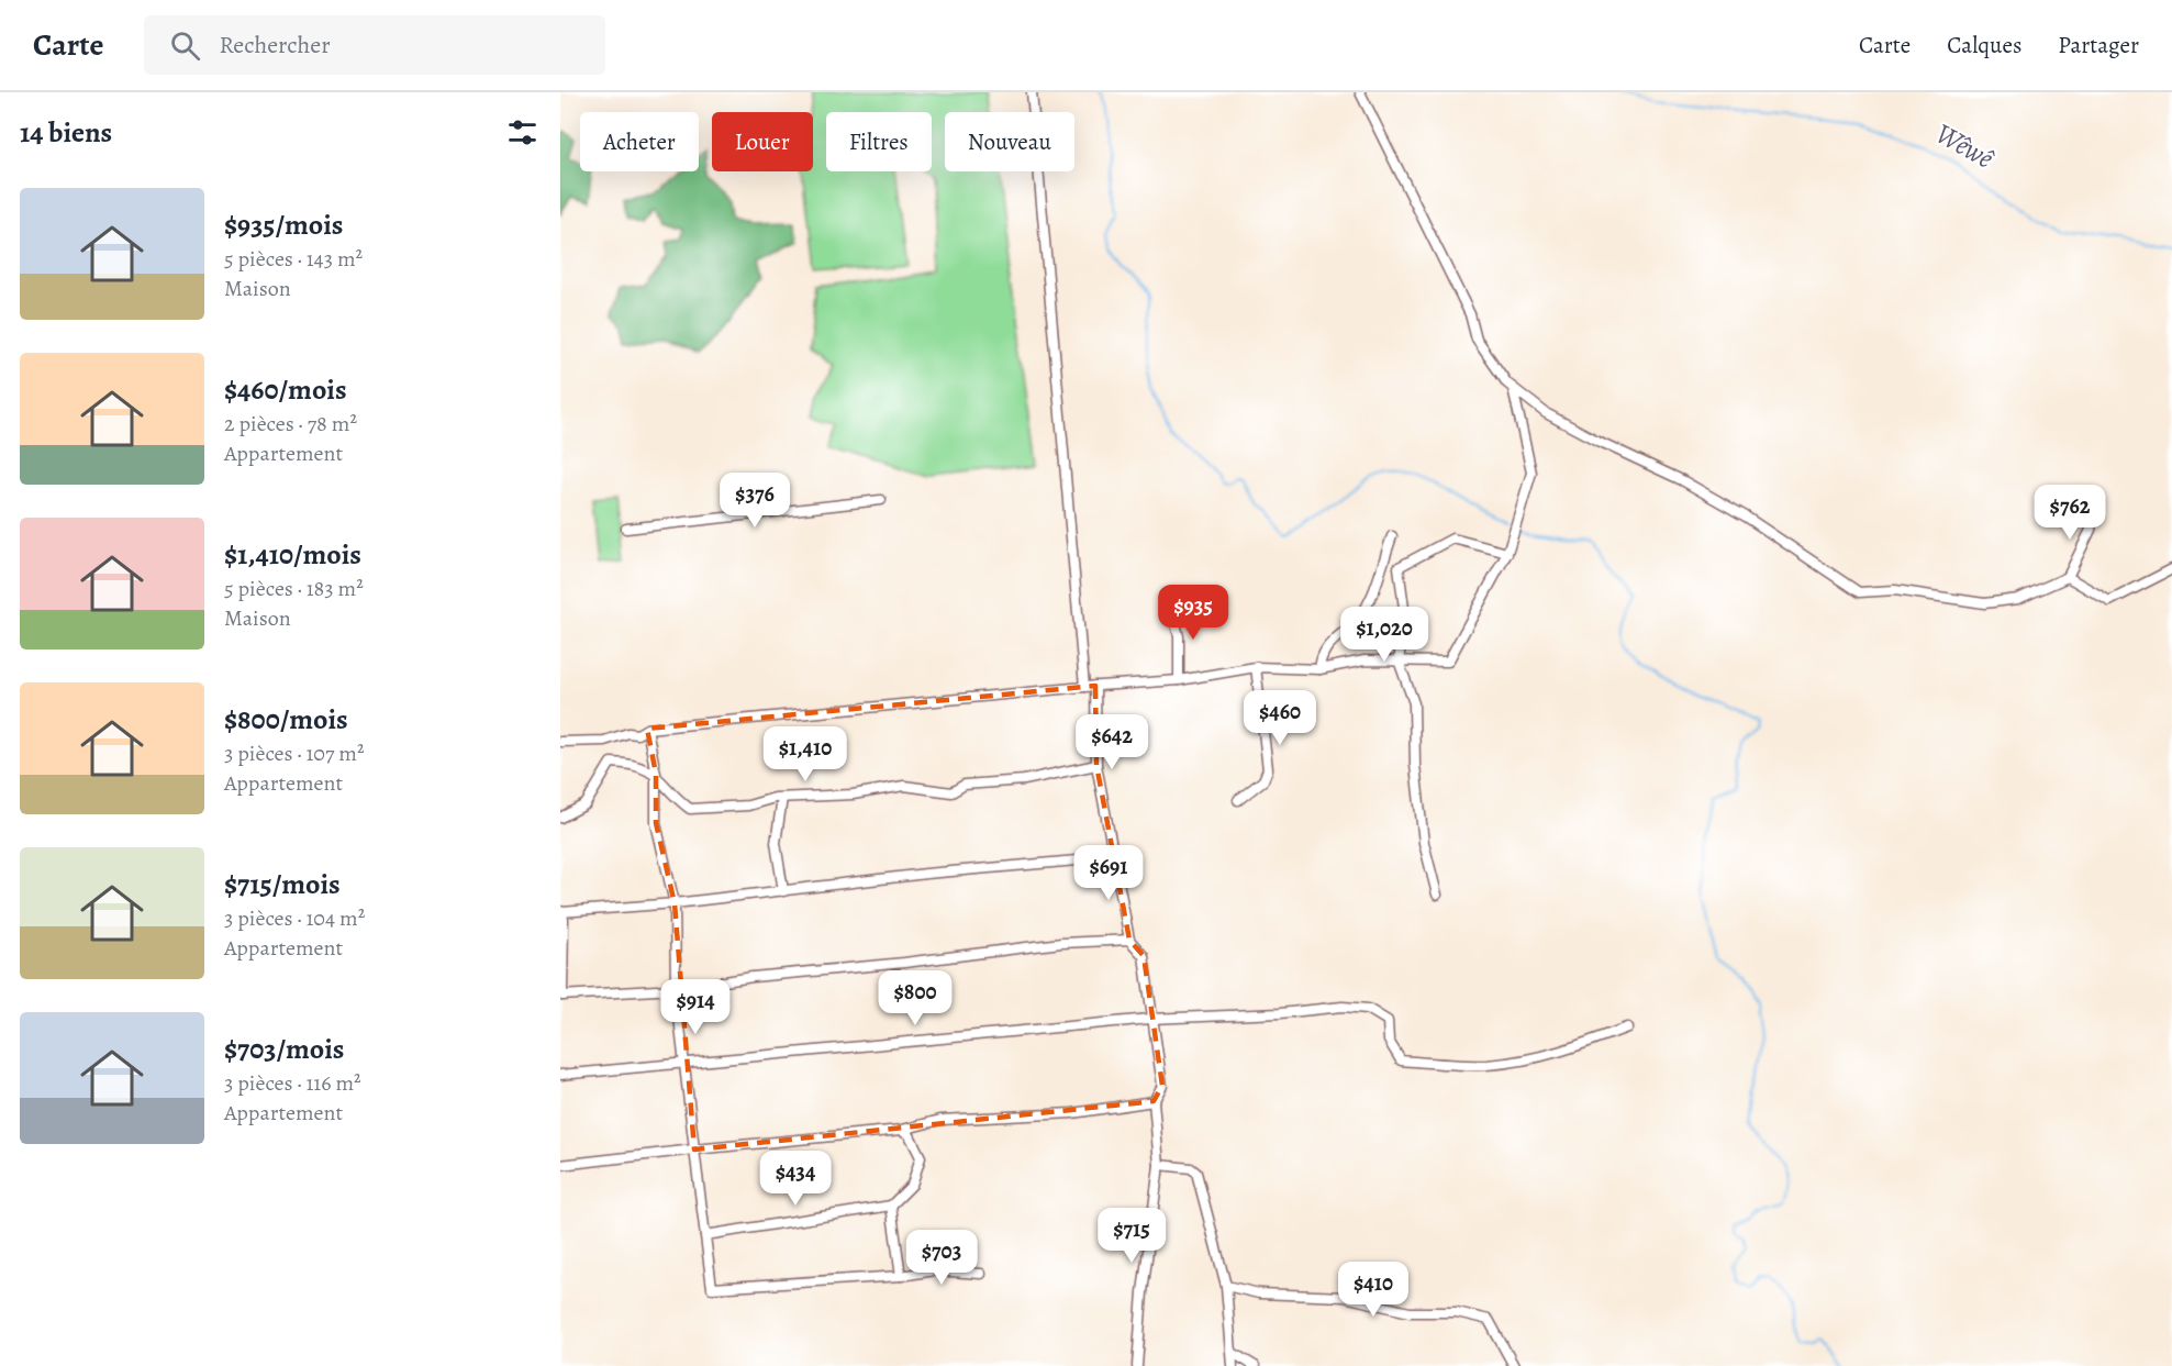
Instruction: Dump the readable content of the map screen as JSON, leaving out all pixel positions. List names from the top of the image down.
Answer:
{
  "water": ["Wêwê"],
  "page": {
    "header": "Carte",
    "search": "Rechercher",
    "nav": ["Carte", "Calques", "Partager"],
    "heading": "14 biens",
    "chip": [
      "Acheter",
      "Louer",
      "Filtres",
      "Nouveau"
    ],
    "list": [
      {
        "name": "$935/mois",
        "note": "5 pièces · 143 m² · Maison"
      },
      {
        "name": "$460/mois",
        "note": "2 pièces · 78 m² · Appartement"
      },
      {
        "name": "$1,410/mois",
        "note": "5 pièces · 183 m² · Maison"
      },
      {
        "name": "$800/mois",
        "note": "3 pièces · 107 m² · Appartement"
      },
      {
        "name": "$715/mois",
        "note": "3 pièces · 104 m² · Appartement"
      },
      {
        "name": "$703/mois",
        "note": "3 pièces · 116 m² · Appartement"
      }
    ],
    "price": [
      "$376",
      "$762",
      "$935",
      "$1,020",
      "$460",
      "$642",
      "$1,410",
      "$691",
      "$800",
      "$914",
      "$434",
      "$715",
      "$703",
      "$410"
    ]
  }
}
